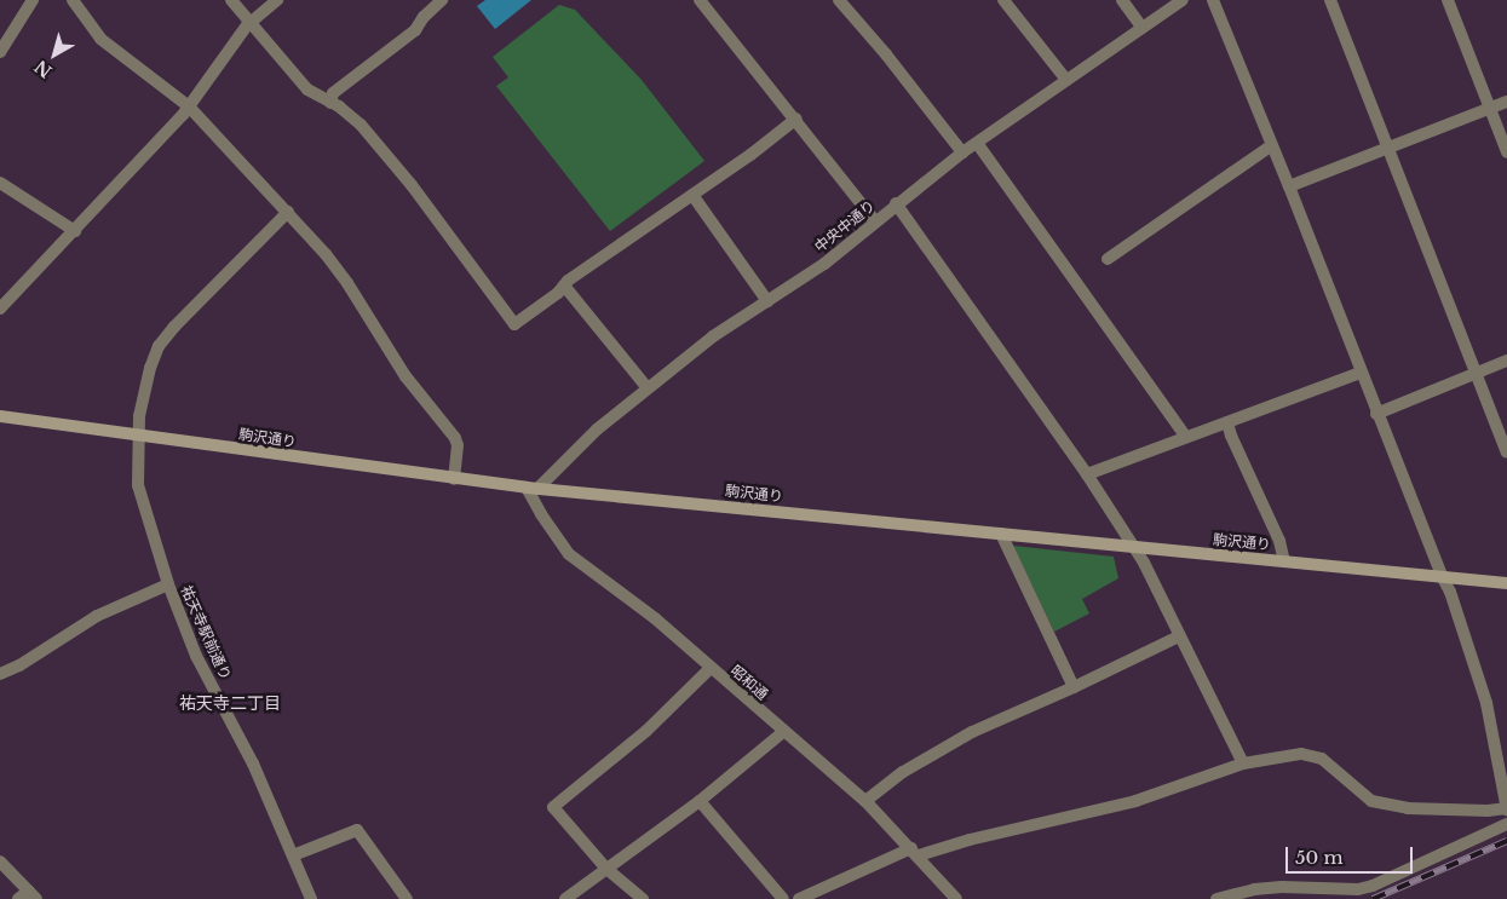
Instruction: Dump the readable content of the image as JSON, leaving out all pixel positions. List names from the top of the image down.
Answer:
{
  "streets": {
    "main road": ["駒沢通り"],
    "street": ["中央中通り", "祐天寺駅前通り", "昭和通"]
  },
  "crossings": [
    ["中央中通り", "駒沢通り"],
    ["中央中通り", "昭和通"],
    ["駒沢通り", "祐天寺駅前通り"],
    ["駒沢通り", "昭和通"]
  ],
  "districts": ["祐天寺二丁目"],
  "scale_bar": "50 m",
  "north": "bottom left"
}
